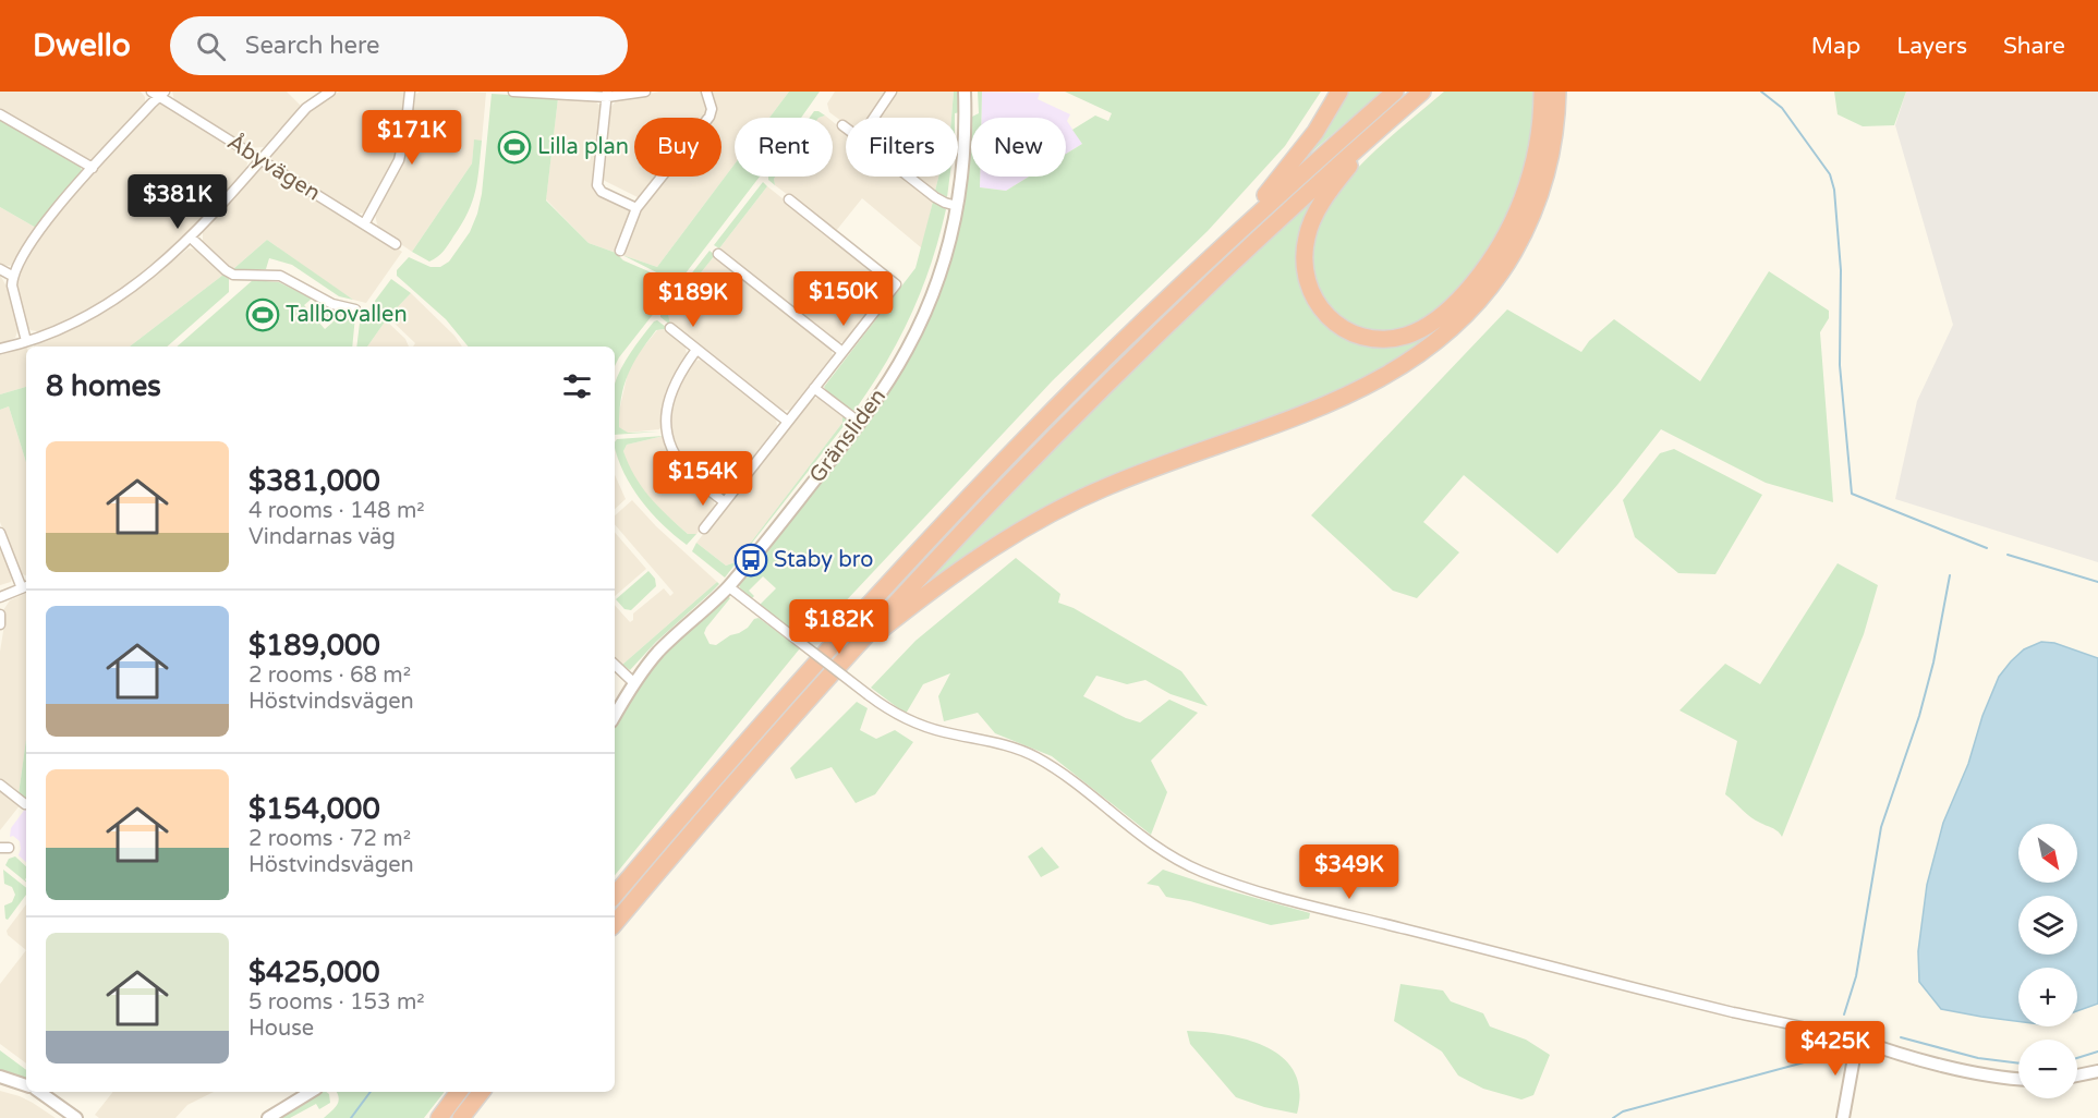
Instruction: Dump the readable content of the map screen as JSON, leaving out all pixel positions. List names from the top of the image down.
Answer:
{
  "streets": {
    "street": ["Åbyvägen", "Gränsliden"]
  },
  "places": {
    "sports": ["Lilla plan", "Tallbovallen"],
    "bus stop": ["Staby bro"]
  },
  "north": "bottom right",
  "page": {
    "header": "Dwello",
    "search": "Search here",
    "nav": ["Map", "Layers", "Share"],
    "price": [
      "$171K",
      "$381K",
      "$150K",
      "$189K",
      "$154K",
      "$182K",
      "$349K",
      "$425K"
    ],
    "chip": [
      "Buy",
      "Rent",
      "Filters",
      "New"
    ],
    "heading": "8 homes",
    "list": [
      {
        "name": "$381,000",
        "note": "4 rooms · 148 m² · Vindarnas väg"
      },
      {
        "name": "$189,000",
        "note": "2 rooms · 68 m² · Höstvindsvägen"
      },
      {
        "name": "$154,000",
        "note": "2 rooms · 72 m² · Höstvindsvägen"
      },
      {
        "name": "$425,000",
        "note": "5 rooms · 153 m² · House"
      }
    ],
    "map_buttons": ["+", "−"]
  }
}
